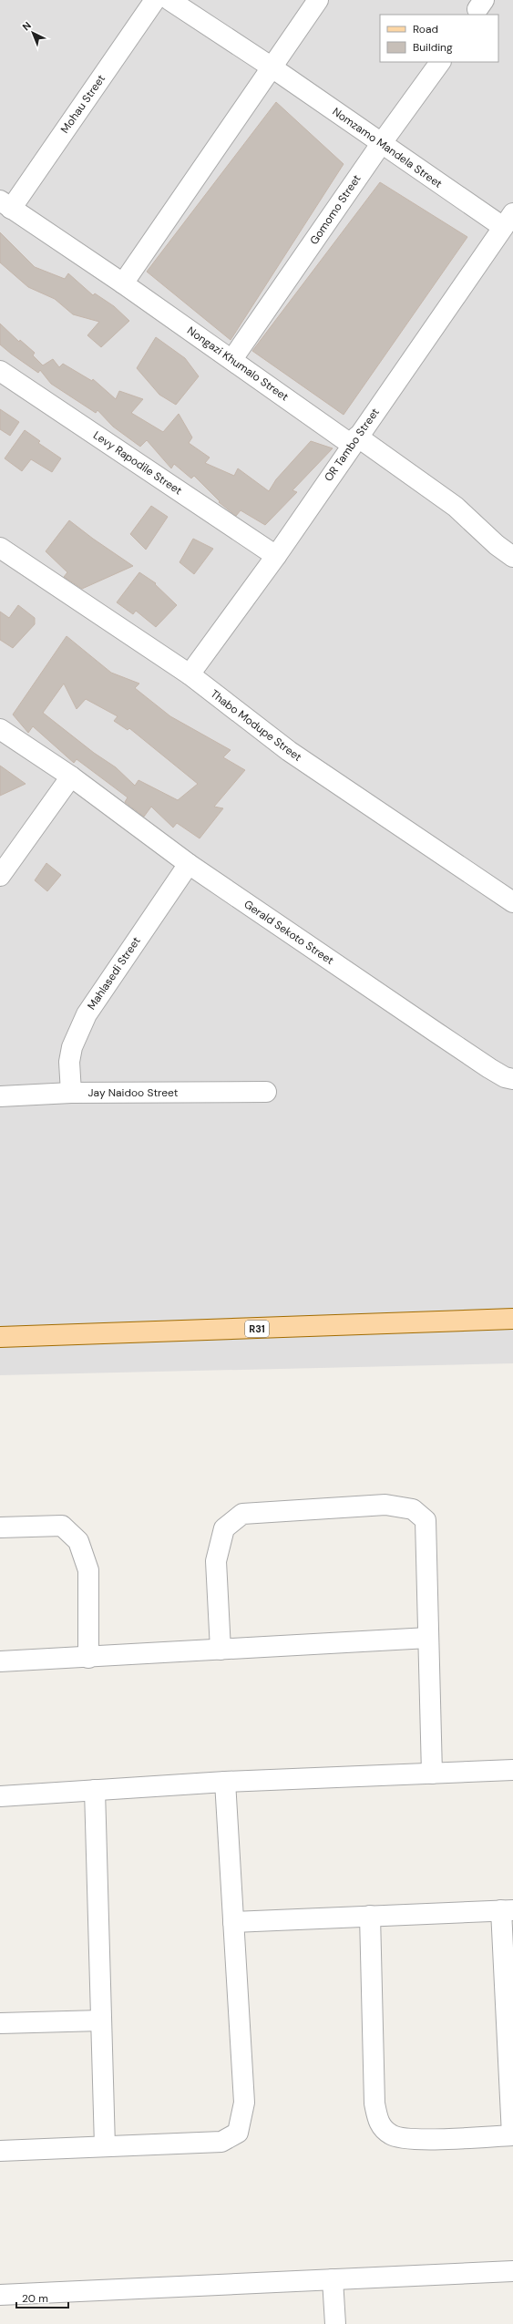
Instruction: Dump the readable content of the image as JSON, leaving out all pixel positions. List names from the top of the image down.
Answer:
{
  "streets": {
    "main road": ["R31"],
    "street": [
      "Mohau Street",
      "Nomzamo Mandela Street",
      "Gomomo Street",
      "Nongazi Khumalo Street",
      "OR Tambo Street",
      "Levy Rapodile Street",
      "Thabo Modupe Street",
      "Gerald Sekoto Street",
      "Mahlasedi Street",
      "Jay Naidoo Street"
    ]
  },
  "crossings": [
    ["Mohau Street", "Nongazi Khumalo Street"],
    ["Nomzamo Mandela Street", "Gomomo Street"],
    ["Nomzamo Mandela Street", "OR Tambo Street"],
    ["Gomomo Street", "Nongazi Khumalo Street"],
    ["Nongazi Khumalo Street", "OR Tambo Street"],
    ["OR Tambo Street", "Levy Rapodile Street"],
    ["OR Tambo Street", "Thabo Modupe Street"],
    ["Gerald Sekoto Street", "Mahlasedi Street"],
    ["Mahlasedi Street", "Jay Naidoo Street"]
  ],
  "legend": ["Road", "Building"],
  "scale_bar": "20 m",
  "north": "top left"
}
